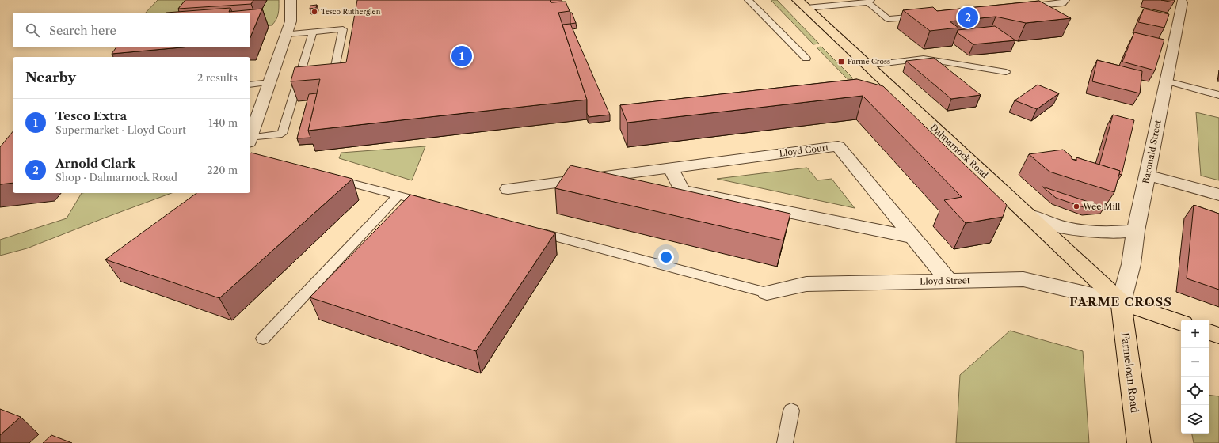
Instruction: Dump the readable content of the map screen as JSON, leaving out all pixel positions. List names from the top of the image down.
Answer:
{
  "streets": {
    "main road": ["Dalmarnock Road", "Farmeloan Road"],
    "street": ["Lloyd Court", "Baronald Street", "Lloyd Street"]
  },
  "crossings": [
    ["Lloyd Court", "Lloyd Street"],
    ["Dalmarnock Road", "Baronald Street"],
    ["Dalmarnock Road", "Lloyd Street"],
    ["Dalmarnock Road", "Farmeloan Road"],
    ["Baronald Street", "Lloyd Street"],
    ["Baronald Street", "Farmeloan Road"],
    ["Lloyd Street", "Farmeloan Road"]
  ],
  "districts": ["FARME CROSS"],
  "places": {
    "other": ["Tesco Rutherglen", "Wee Mill"],
    "transit": ["Farme Cross"]
  },
  "page": {
    "pins": ["2", "1"],
    "search": "Search here",
    "heading": ["Nearby", "2 results"],
    "list": [
      {
        "mark": "1",
        "name": "Tesco Extra",
        "note": "Supermarket · Lloyd Court",
        "value": "140 m"
      },
      {
        "mark": "2",
        "name": "Arnold Clark",
        "note": "Shop · Dalmarnock Road",
        "value": "220 m"
      }
    ],
    "map_buttons": ["+", "−"]
  }
}
